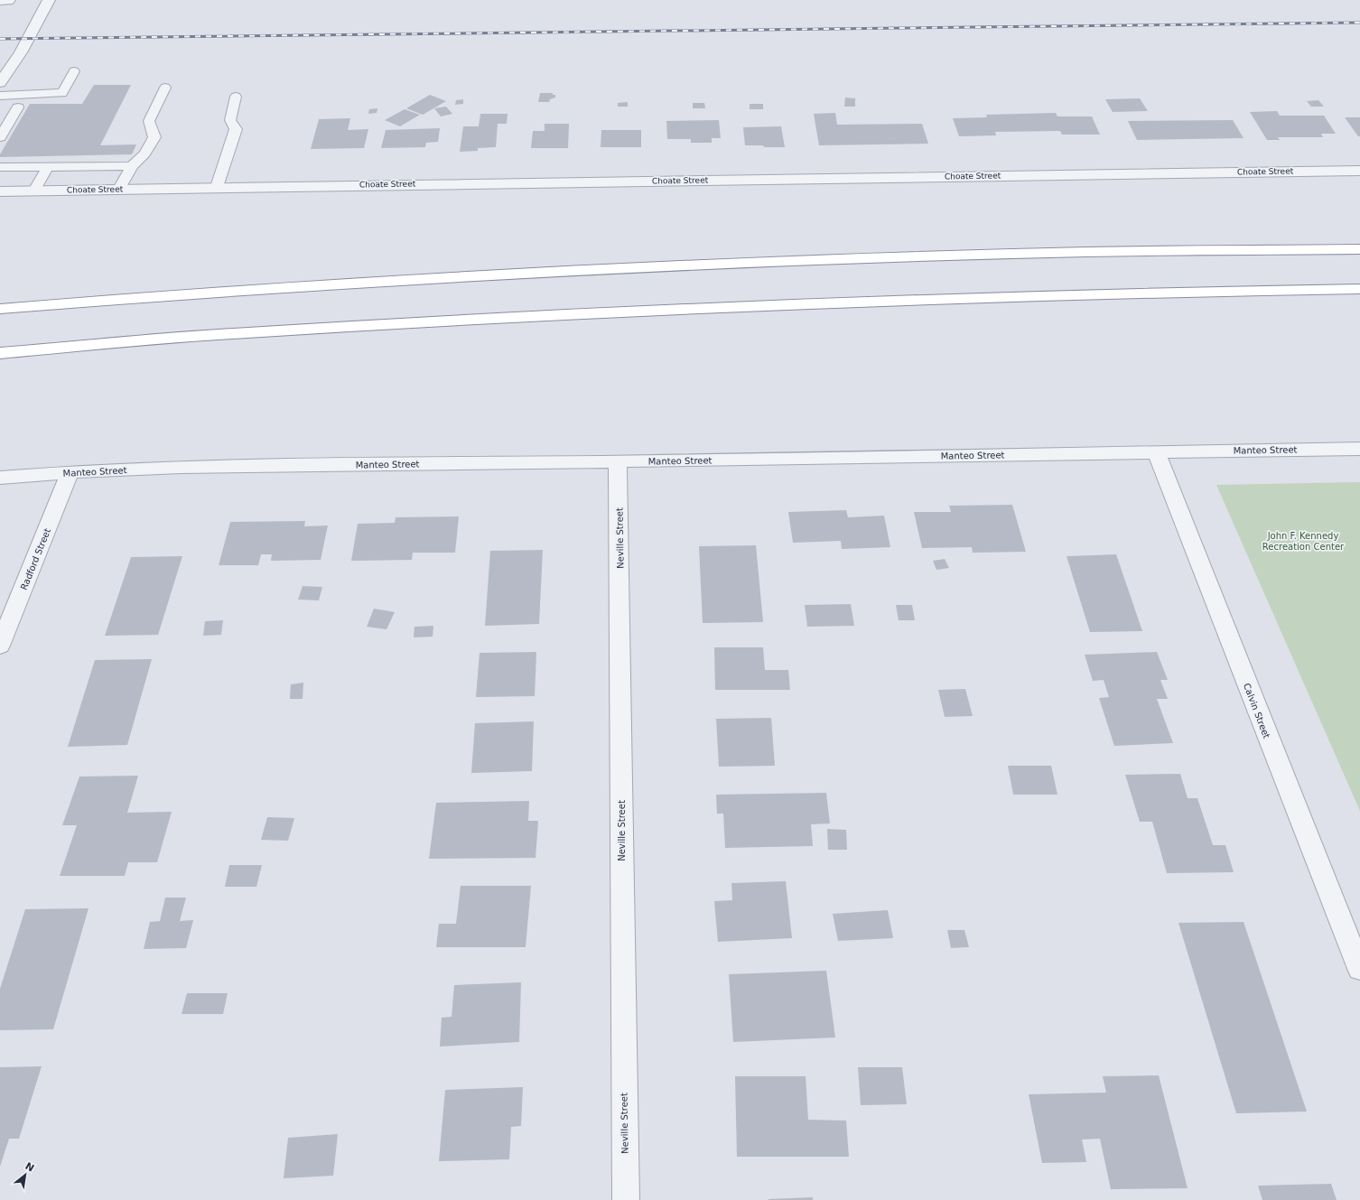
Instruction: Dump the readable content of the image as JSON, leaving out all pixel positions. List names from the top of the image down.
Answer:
{
  "streets": {
    "street": [
      "Choate Street",
      "Manteo Street",
      "Neville Street",
      "Radford Street",
      "Calvin Street"
    ]
  },
  "crossings": [
    ["Manteo Street", "Neville Street"],
    ["Manteo Street", "Radford Street"],
    ["Manteo Street", "Calvin Street"]
  ],
  "parks": ["John F. Kennedy Recreation Center"],
  "north": "top right"
}
